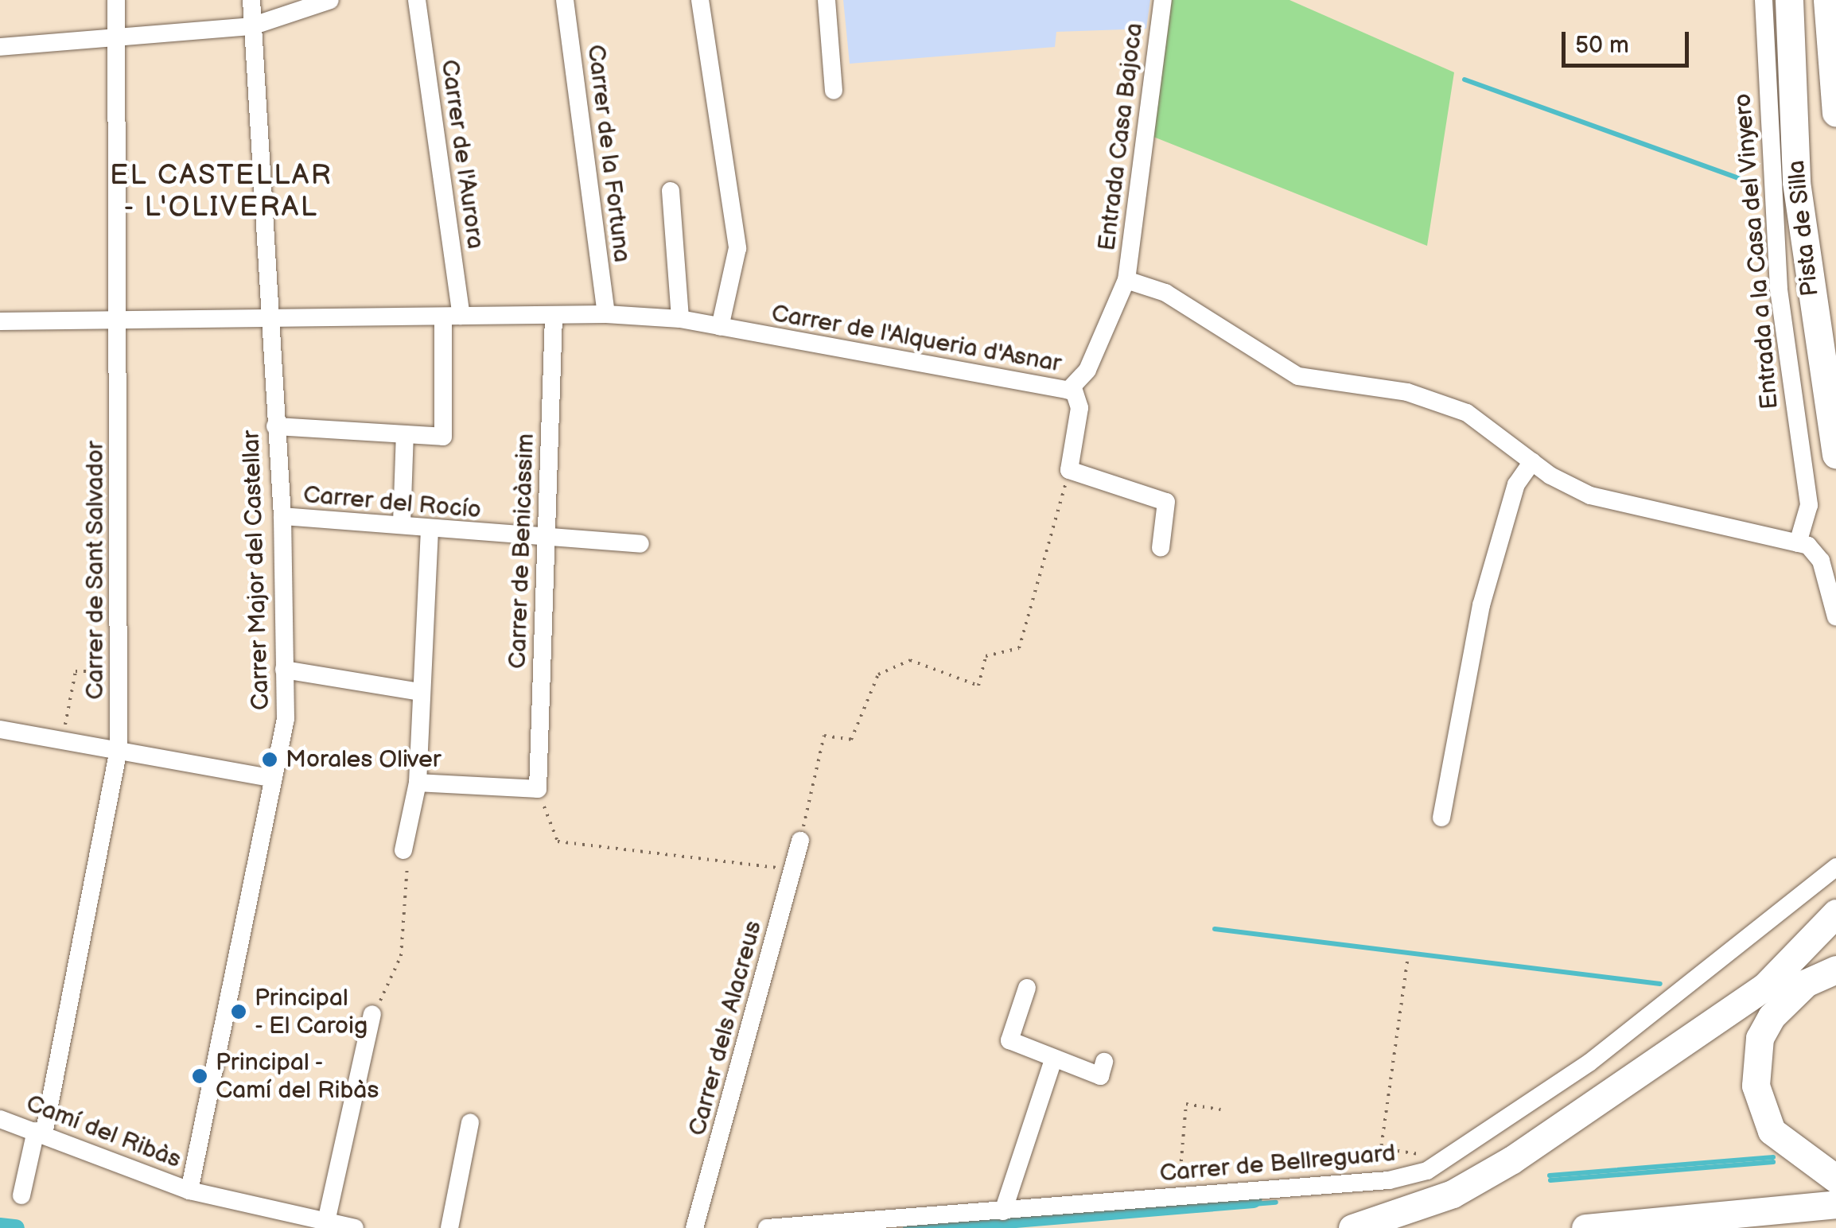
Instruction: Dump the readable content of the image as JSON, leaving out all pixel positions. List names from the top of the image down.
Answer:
{
  "streets": {
    "highway": ["Pista de Silla"],
    "street": [
      "Entrada Casa Bajoca",
      "Carrer de la Fortuna",
      "Carrer de l'Aurora",
      "Entrada a la Casa del Vinyero",
      "Carrer de l'Alqueria d'Asnar",
      "Carrer del Rocío",
      "Carrer de Benicàssim",
      "Carrer de Sant Salvador",
      "Carrer Major del Castellar",
      "Carrer dels Alacreus",
      "Camí del Ribàs",
      "Carrer de Bellreguard"
    ]
  },
  "crossings": [
    ["Entrada Casa Bajoca", "Carrer de l'Alqueria d'Asnar"],
    ["Carrer de la Fortuna", "Carrer de l'Alqueria d'Asnar"],
    ["Carrer de l'Aurora", "Carrer de l'Alqueria d'Asnar"],
    ["Carrer de l'Alqueria d'Asnar", "Carrer de Benicàssim"],
    ["Carrer de l'Alqueria d'Asnar", "Carrer de Sant Salvador"],
    ["Carrer de l'Alqueria d'Asnar", "Carrer Major del Castellar"],
    ["Carrer del Rocío", "Carrer de Benicàssim"],
    ["Carrer del Rocío", "Carrer Major del Castellar"],
    ["Carrer de Sant Salvador", "Camí del Ribàs"],
    ["Carrer Major del Castellar", "Camí del Ribàs"]
  ],
  "districts": ["EL CASTELLAR - L'OLIVERAL"],
  "places": ["Morales Oliver", "Principal - El Caroig", "Principal - Camí del Ribàs"],
  "scale_bar": "50 m"
}
